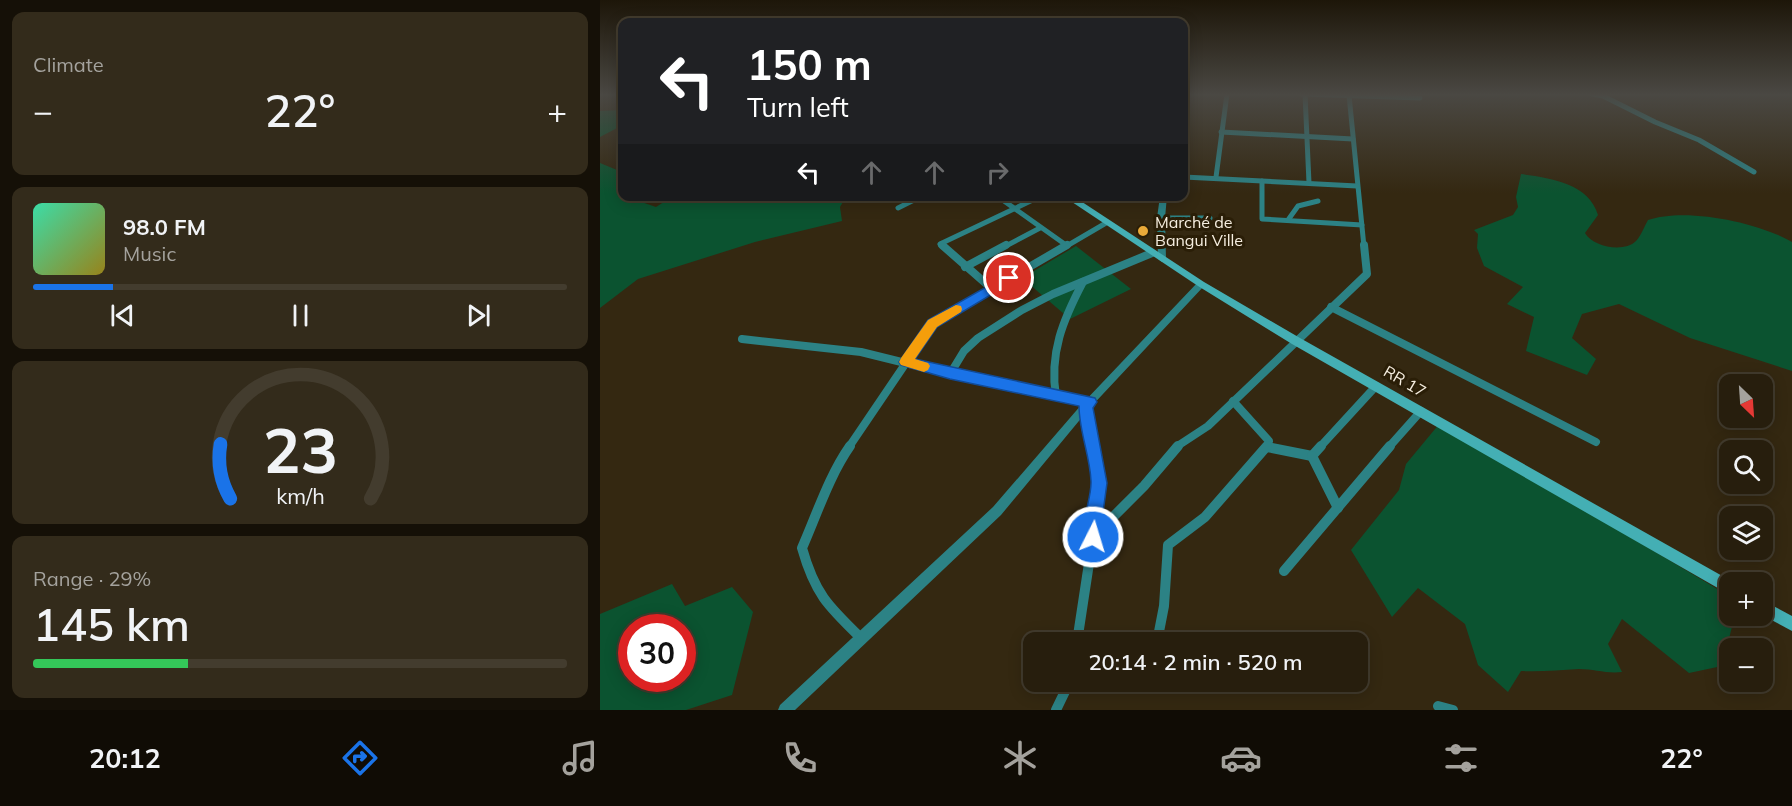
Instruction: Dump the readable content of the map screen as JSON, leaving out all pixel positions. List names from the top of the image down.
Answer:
{
  "streets": {
    "main road": ["RR 17"]
  },
  "places": ["Marché de Bangui Ville"],
  "north": "bottom right",
  "page": {
    "tile": [
      "Climate",
      ["Range · 29%", "145 km"]
    ],
    "turn": ["150 m", "Turn left"],
    "heat": ["−", "22°", "+"],
    "song": ["98.0 FM", "Music"],
    "map_buttons": ["+", "−"],
    "limit": "30",
    "trip": "20:14 · 2 min · 520 m",
    "tabs": ["20:12", "22°"],
    "gauge": ["23", "km/h"]
  }
}
